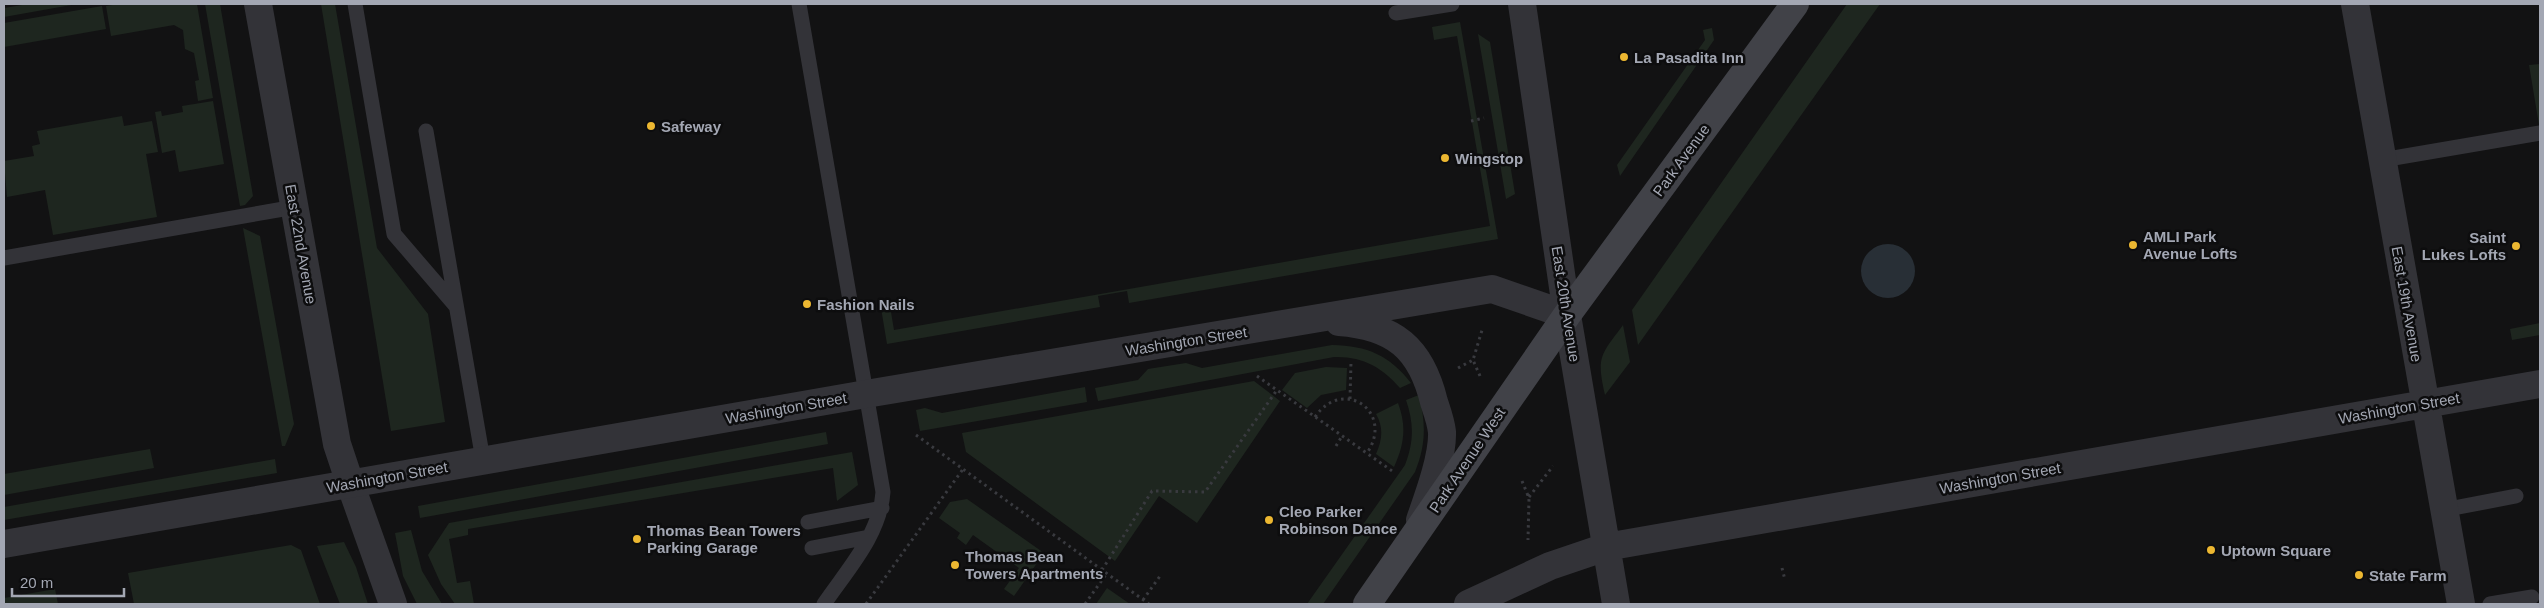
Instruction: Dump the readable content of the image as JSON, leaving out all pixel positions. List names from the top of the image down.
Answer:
{
  "streets": {
    "main road": ["Park Avenue", "Park Avenue West"],
    "street": [
      "East 22nd Avenue",
      "East 20th Avenue",
      "East 19th Avenue",
      "Washington Street"
    ]
  },
  "crossings": [
    ["Park Avenue", "East 20th Avenue"],
    ["Park Avenue", "Washington Street"],
    ["Park Avenue", "Park Avenue West"],
    ["East 22nd Avenue", "Washington Street"],
    ["East 20th Avenue", "Washington Street"],
    ["East 20th Avenue", "Park Avenue West"],
    ["East 19th Avenue", "Washington Street"],
    ["Washington Street", "Park Avenue West"]
  ],
  "places": [
    "La Pasadita Inn",
    "Safeway",
    "Wingstop",
    "AMLI Park Avenue Lofts",
    "Saint Lukes Lofts",
    "Fashion Nails",
    "Cleo Parker Robinson Dance",
    "Thomas Bean Towers Parking Garage",
    "Uptown Square",
    "Thomas Bean Towers Apartments",
    "State Farm"
  ],
  "scale_bar": "20 m"
}
